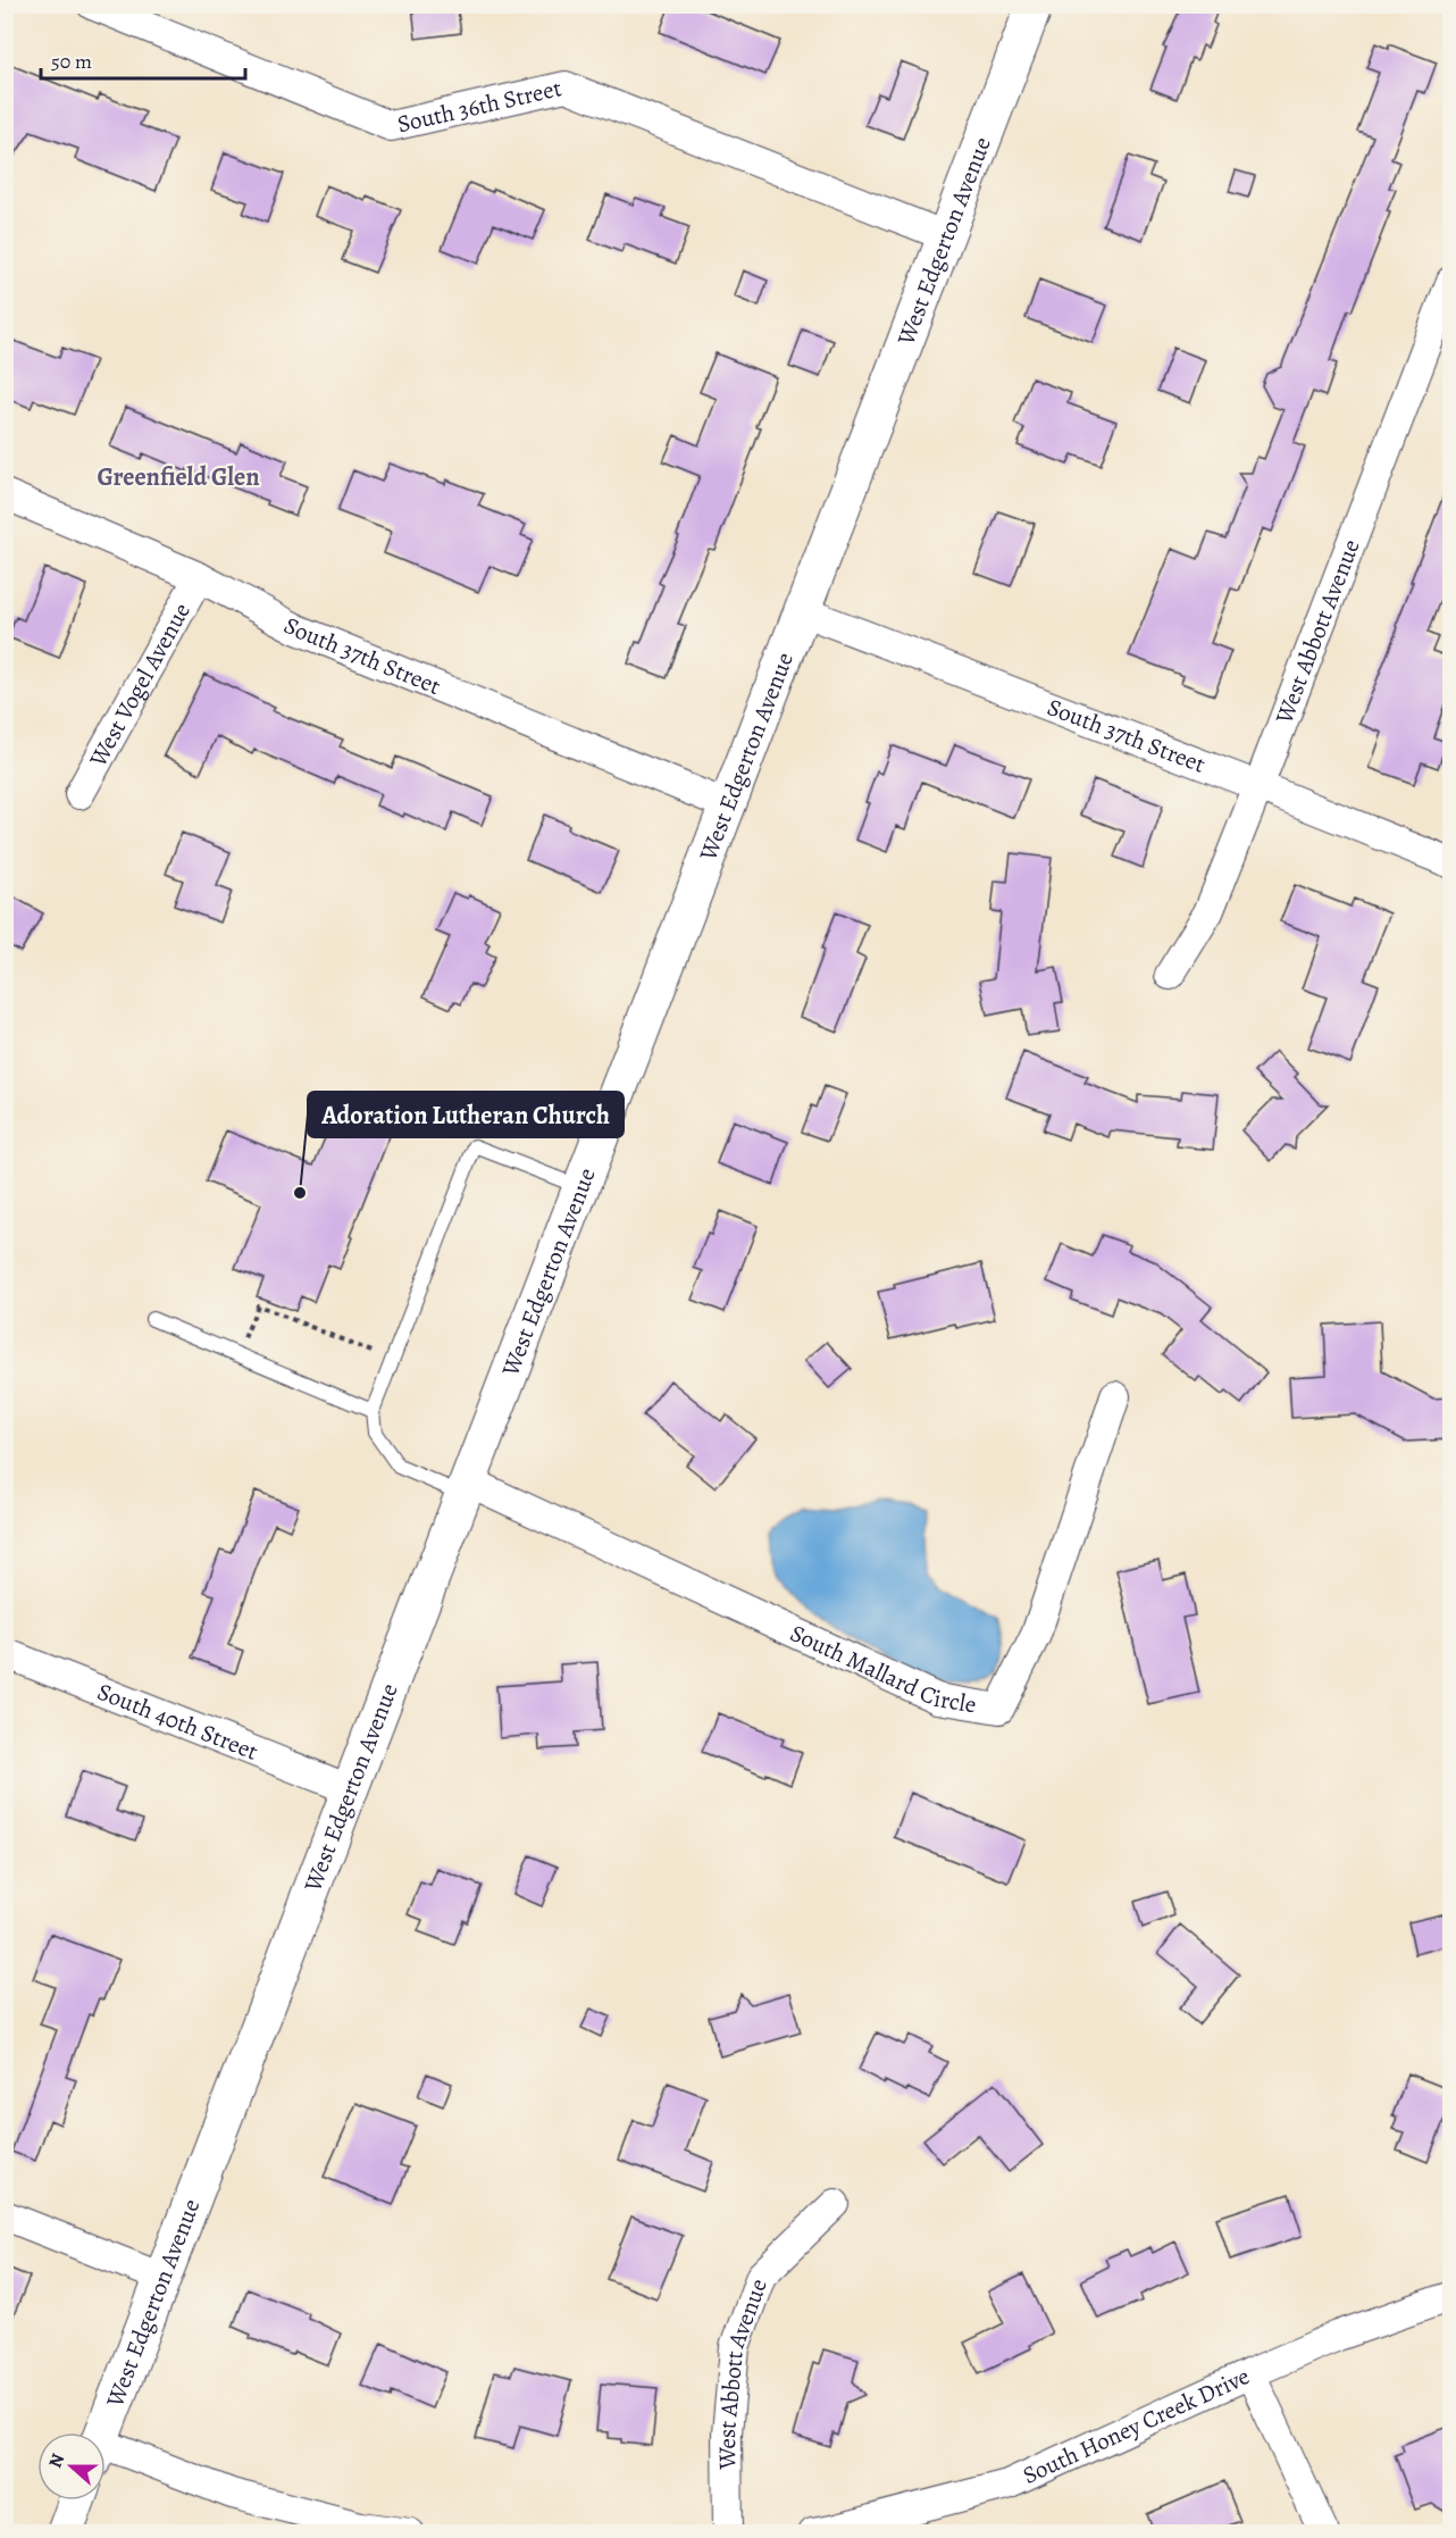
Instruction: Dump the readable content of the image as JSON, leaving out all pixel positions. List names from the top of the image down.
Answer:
{
  "streets": {
    "street": [
      "South 36th Street",
      "West Edgerton Avenue",
      "West Abbott Avenue",
      "South 37th Street",
      "West Vogel Avenue",
      "South Mallard Circle",
      "South 40th Street",
      "South Honey Creek Drive"
    ]
  },
  "crossings": [
    ["South 36th Street", "West Edgerton Avenue"],
    ["West Edgerton Avenue", "South 37th Street"],
    ["West Edgerton Avenue", "South Mallard Circle"],
    ["West Edgerton Avenue", "South 40th Street"],
    ["West Abbott Avenue", "South 37th Street"],
    ["South 37th Street", "West Vogel Avenue"]
  ],
  "districts": ["Greenfield Glen"],
  "places": ["Adoration Lutheran Church"],
  "scale_bar": "50 m",
  "north": "left"
}
